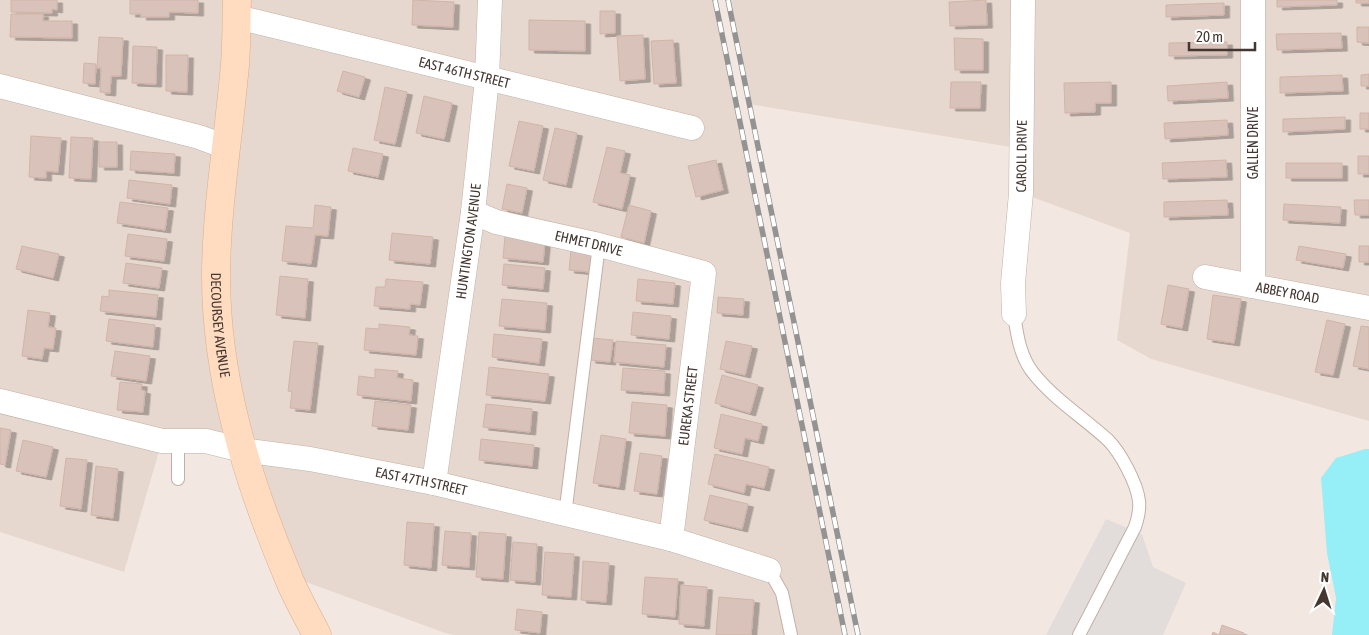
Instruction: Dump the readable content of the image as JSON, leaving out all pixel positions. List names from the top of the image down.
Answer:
{
  "streets": {
    "main road": ["DECOURSEY AVENUE"],
    "street": [
      "EAST 46TH STREET",
      "GALLEN DRIVE",
      "CAROLL DRIVE",
      "HUNTINGTON AVENUE",
      "EHMET DRIVE",
      "ABBEY ROAD",
      "EUREKA STREET",
      "EAST 47TH STREET"
    ]
  },
  "crossings": [
    ["EAST 46TH STREET", "HUNTINGTON AVENUE"],
    ["EAST 46TH STREET", "DECOURSEY AVENUE"],
    ["GALLEN DRIVE", "ABBEY ROAD"],
    ["HUNTINGTON AVENUE", "EHMET DRIVE"],
    ["HUNTINGTON AVENUE", "EAST 47TH STREET"],
    ["EHMET DRIVE", "EUREKA STREET"],
    ["DECOURSEY AVENUE", "EAST 47TH STREET"],
    ["EUREKA STREET", "EAST 47TH STREET"]
  ],
  "scale_bar": "20 m",
  "north": "top"
}
